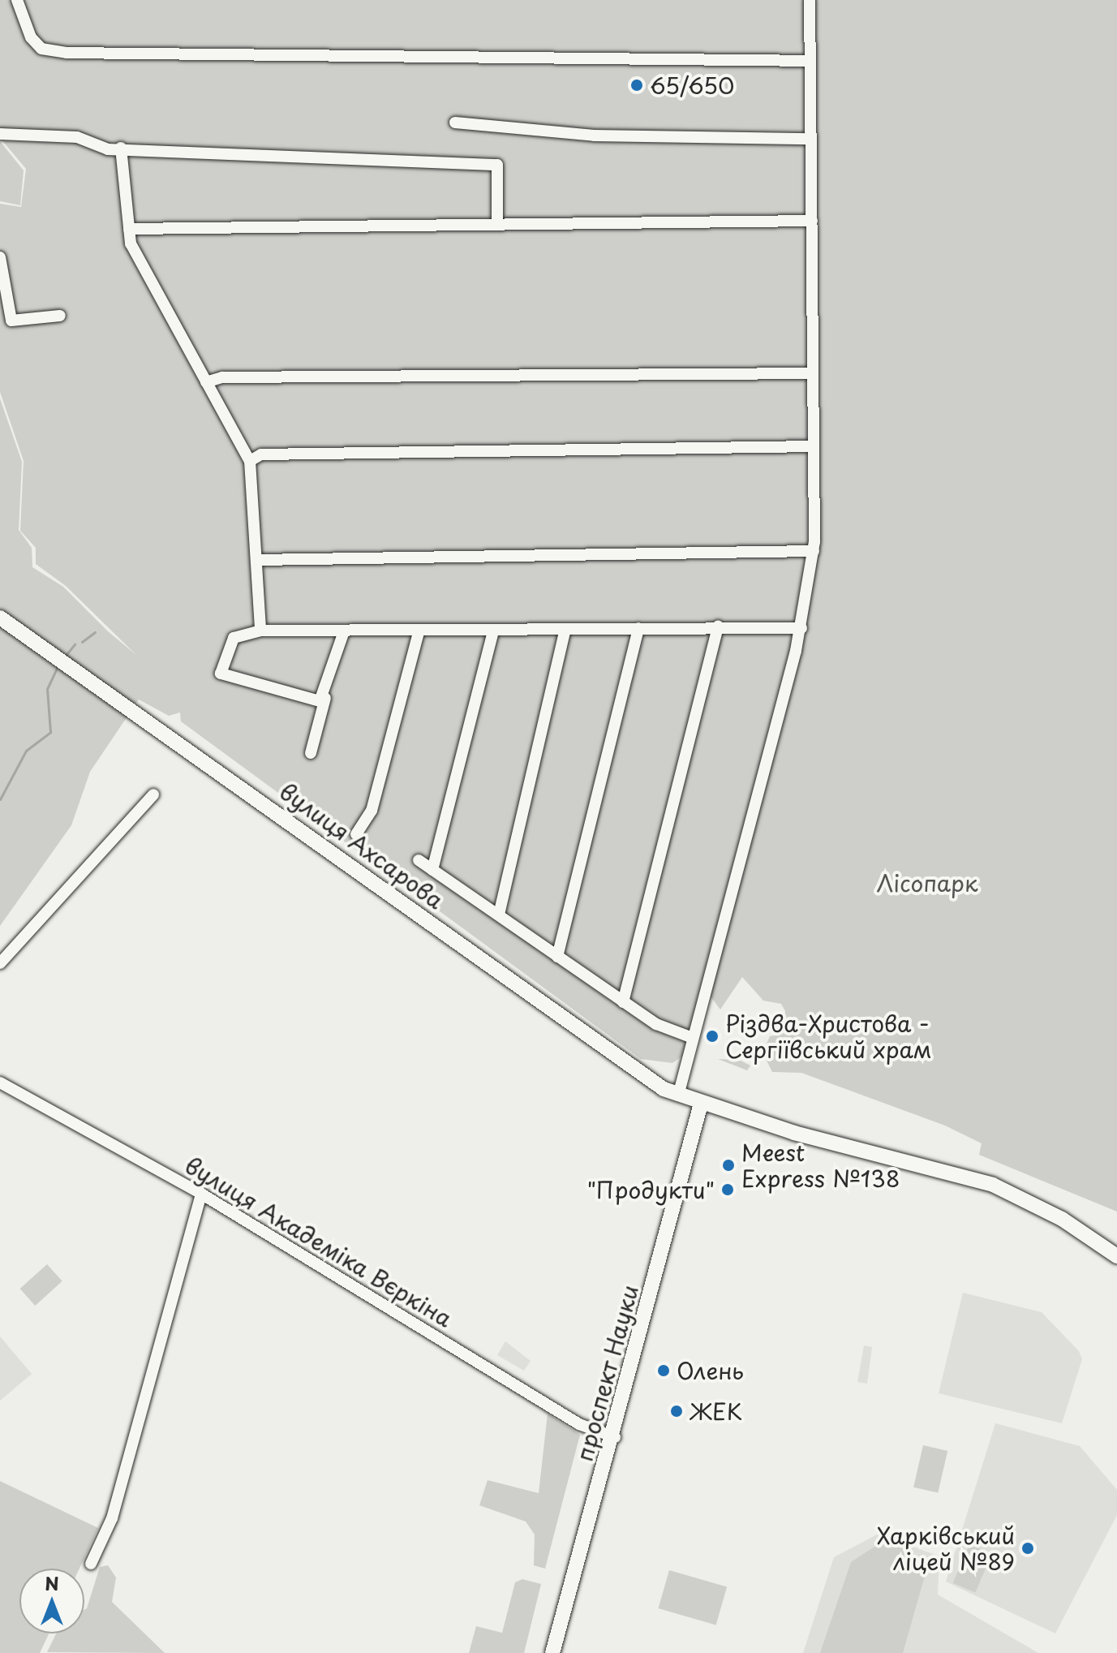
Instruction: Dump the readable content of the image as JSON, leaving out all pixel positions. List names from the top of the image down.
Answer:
{
  "streets": {
    "main road": ["вулиця Ахсарова", "проспект Науки"],
    "street": ["вулиця Академіка Вєркіна"]
  },
  "crossings": [
    ["вулиця Ахсарова", "проспект Науки"],
    ["вулиця Академіка Вєркіна", "проспект Науки"]
  ],
  "parks": ["Лісопарк"],
  "places": [
    "65/650",
    "Різдва-Христова - Сергіївський храм",
    "Meest Express №138",
    "\"Продукти\"",
    "Олень",
    "ЖЕК",
    "Харківський ліцей №89"
  ],
  "north": "top"
}
